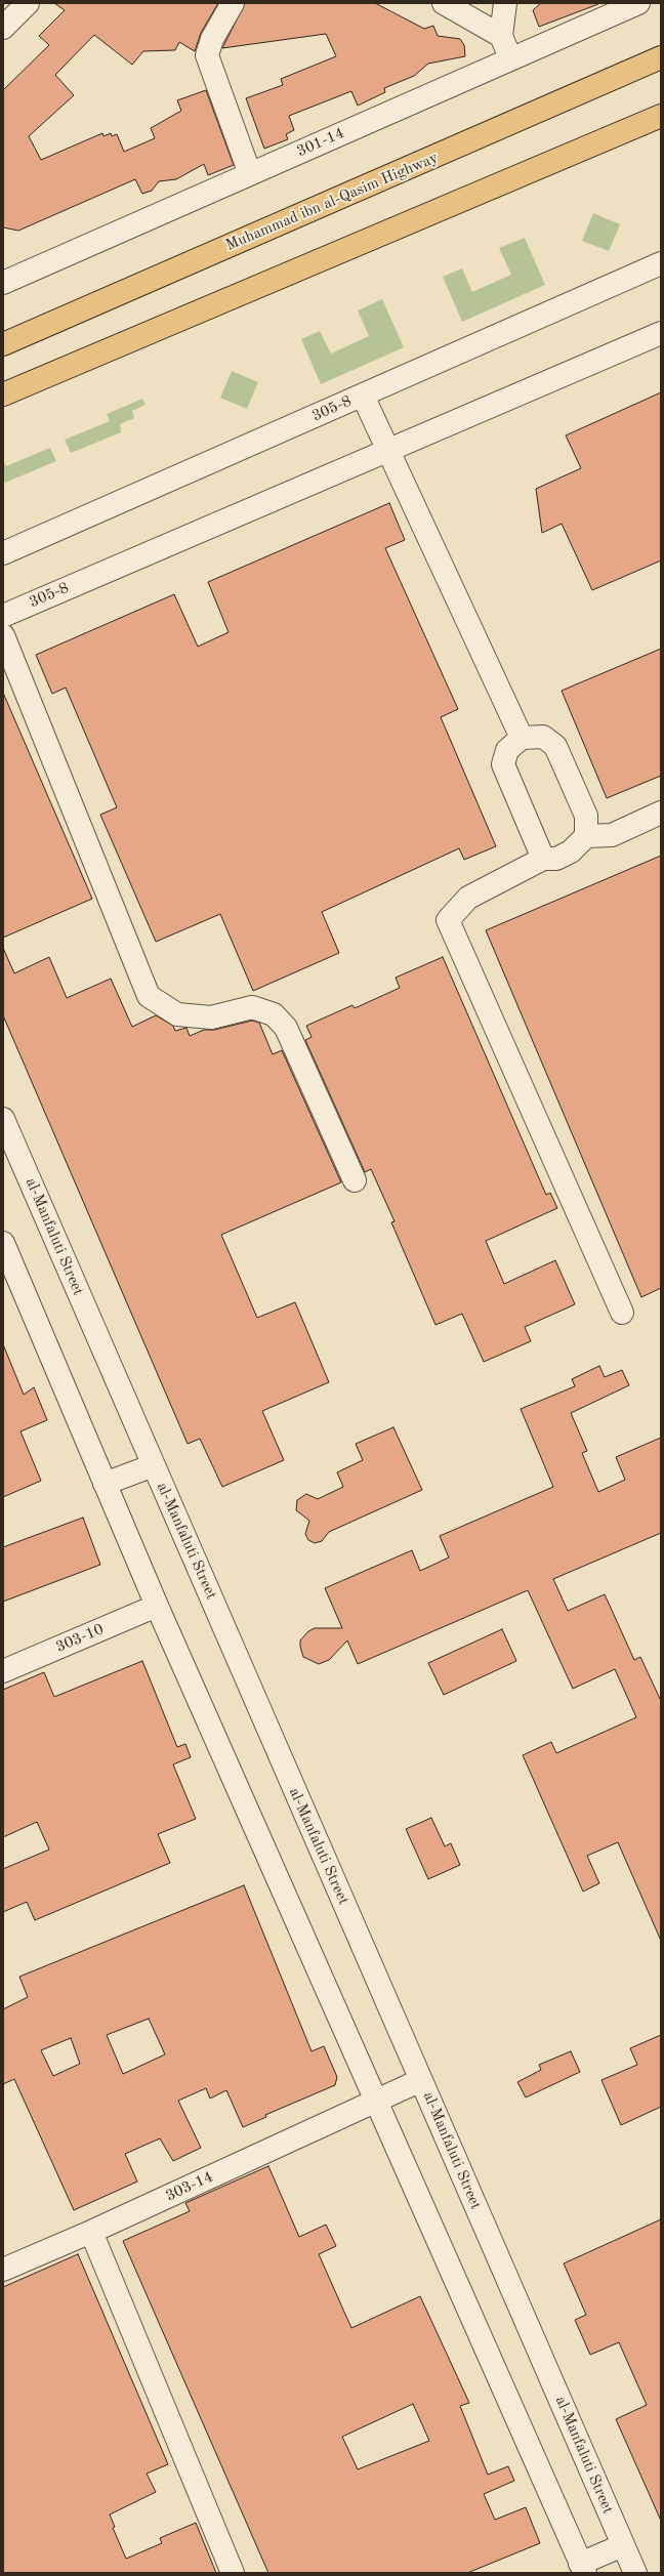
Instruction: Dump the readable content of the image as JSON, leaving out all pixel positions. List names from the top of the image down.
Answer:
{
  "streets": {
    "highway": ["Muhammad ibn al-Qasim Highway"],
    "street": [
      "301-14",
      "305-8",
      "al-Manfaluti Street",
      "303-10",
      "303-14"
    ]
  },
  "crossings": [
    ["al-Manfaluti Street", "303-14"]
  ]
}
